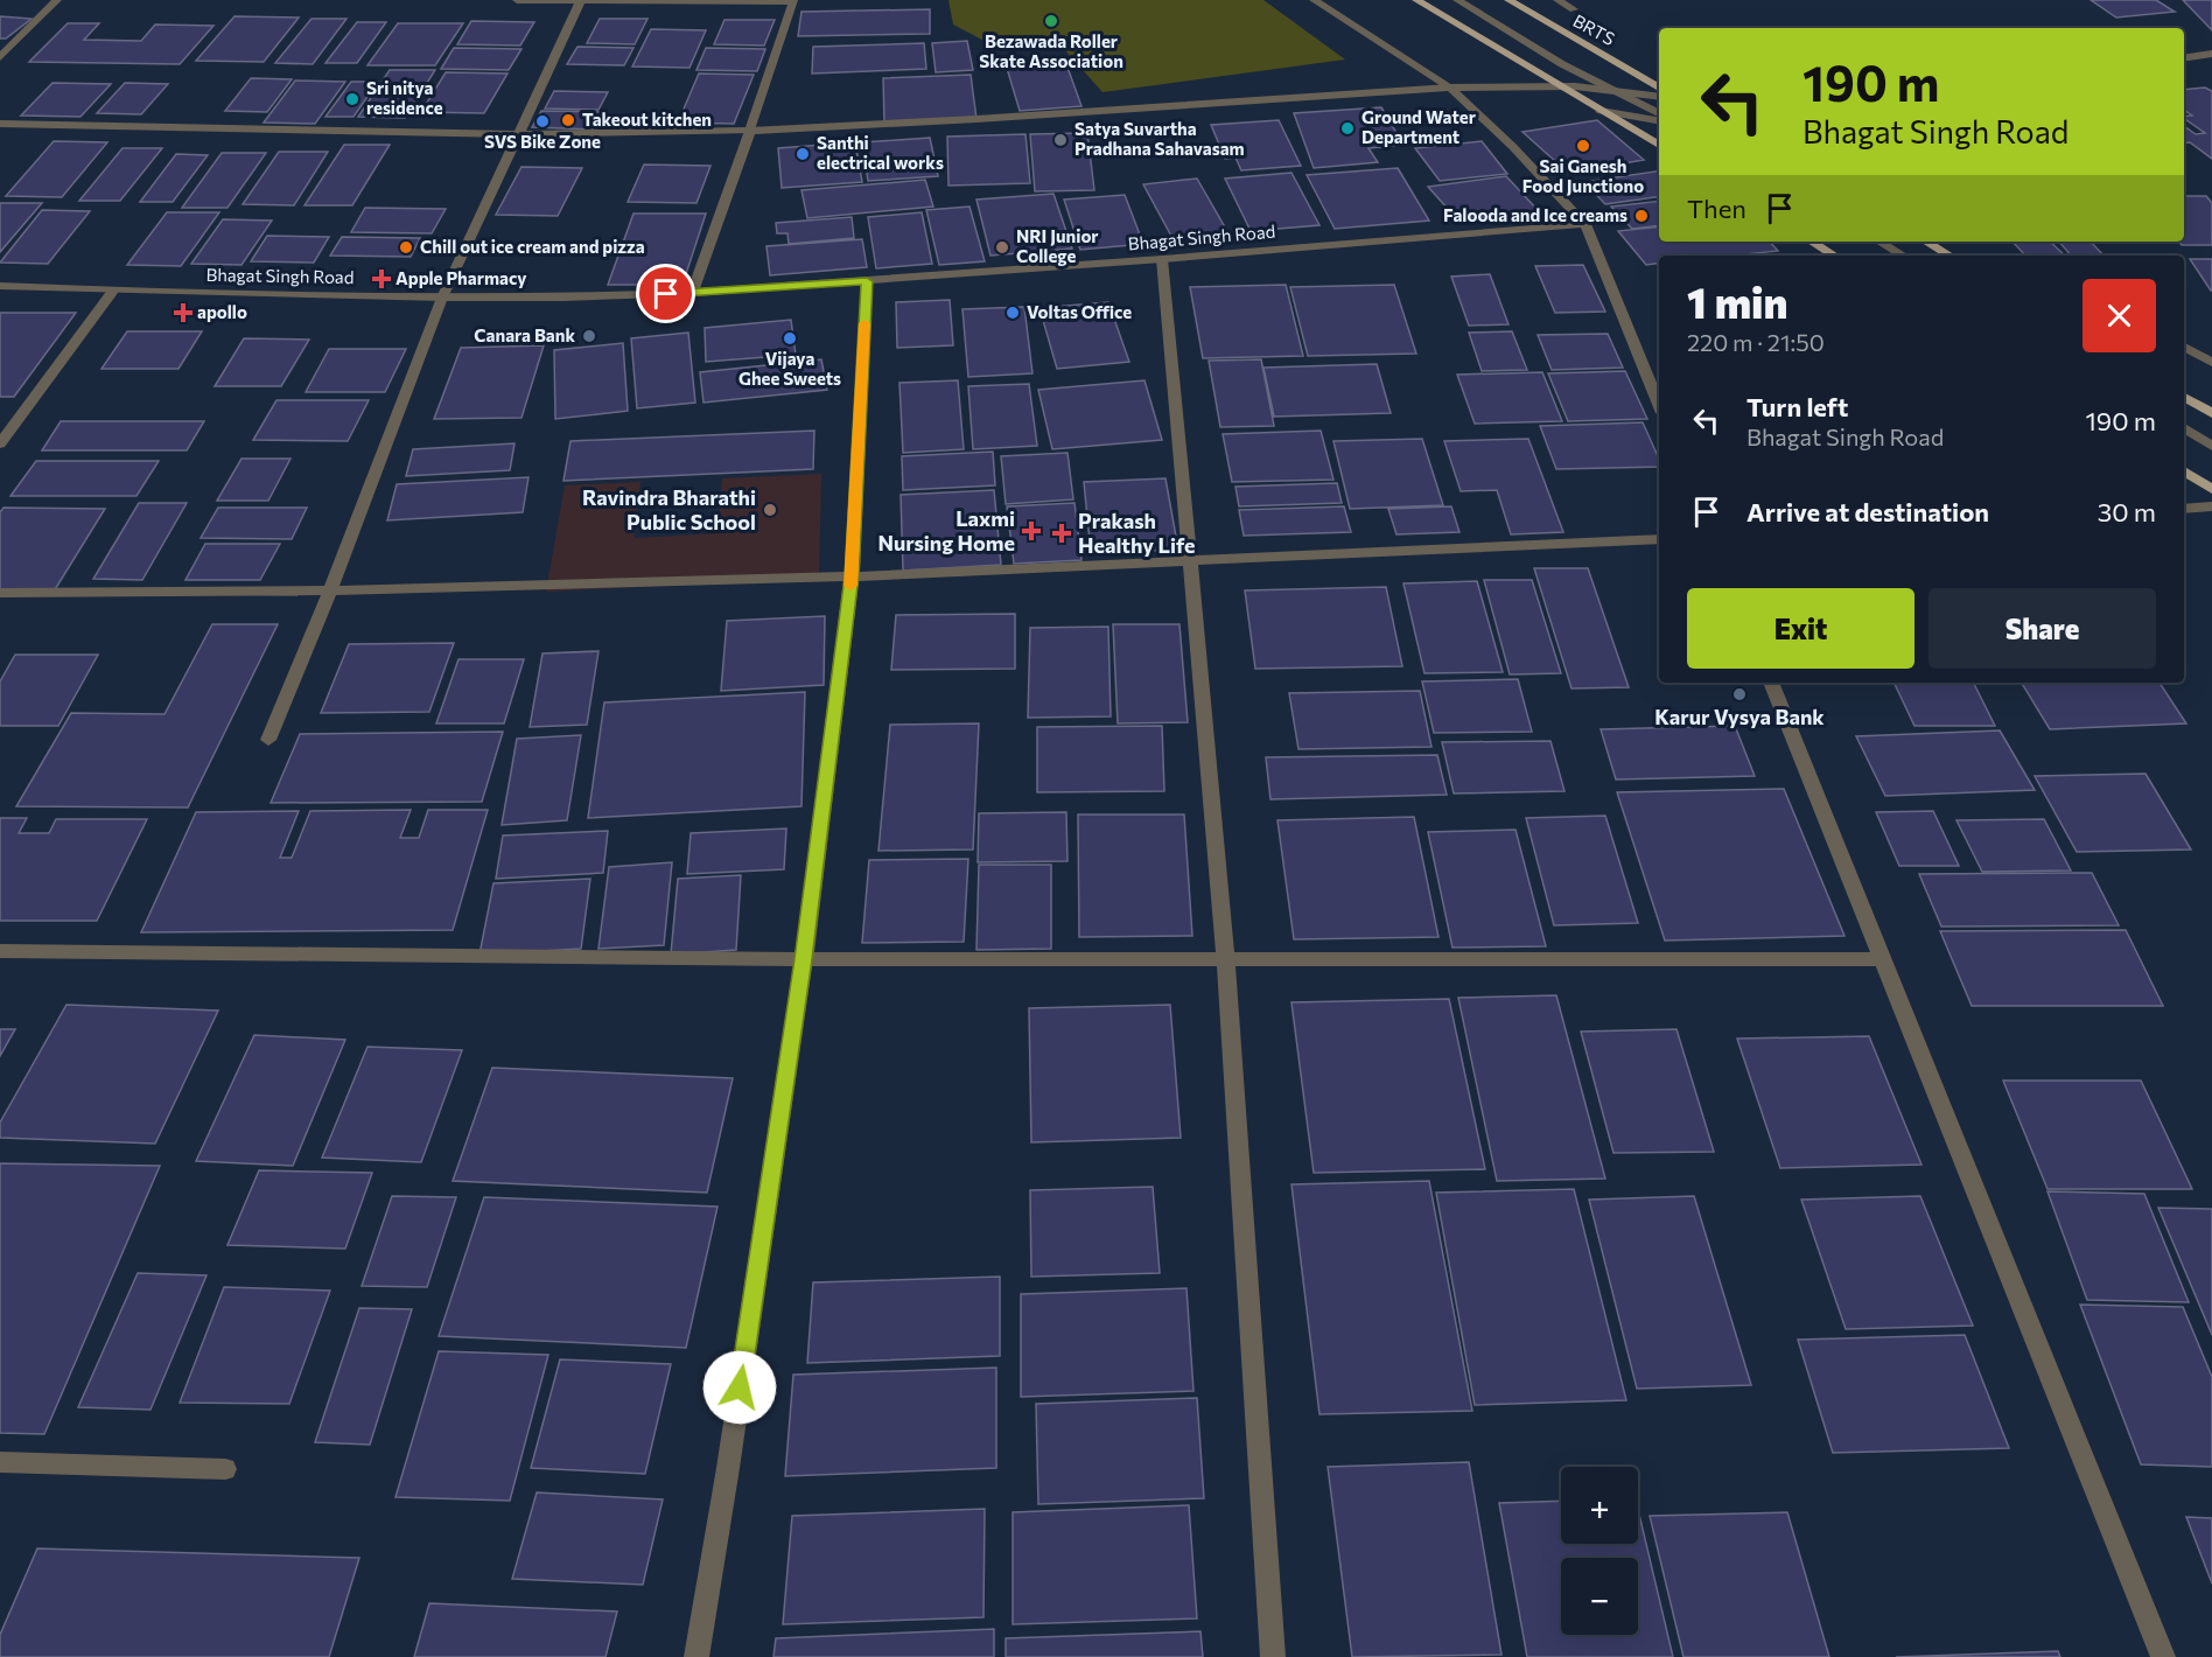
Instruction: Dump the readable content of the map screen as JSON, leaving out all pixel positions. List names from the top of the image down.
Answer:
{
  "streets": {
    "main road": ["BRTS"],
    "street": ["Bhagat Singh Road"]
  },
  "places": {
    "other": [
      "Bezawada Roller Skate Association",
      "Sri nitya residence",
      "Takeout kitchen",
      "SVS Bike Zone",
      "Ground Water Department",
      "Satya Suvartha Pradhana Sahavasam",
      "Sai Ganesh Food Junctiono",
      "Santhi electrical works",
      "Falooda and Ice creams",
      "Chill out ice cream and pizza",
      "NRI Junior College",
      "Voltas Office",
      "Canara Bank",
      "Vijaya Ghee Sweets",
      "Ravindra Bharathi Public School",
      "Karur Vysya Bank"
    ],
    "health": [
      "Apple Pharmacy",
      "apollo",
      "Laxmi Nursing Home",
      "Prakash Healthy Life"
    ]
  },
  "page": {
    "turn": ["190 m", "Bhagat Singh Road"],
    "then": "Then",
    "heading": ["1 min", "220 m · 21:50"],
    "list": [
      {
        "name": "Turn left",
        "note": "Bhagat Singh Road",
        "value": "190 m"
      },
      {
        "name": "Arrive at destination",
        "value": "30 m"
      }
    ],
    "buttons": ["Exit", "Share"],
    "map_buttons": ["+", "−"]
  }
}
